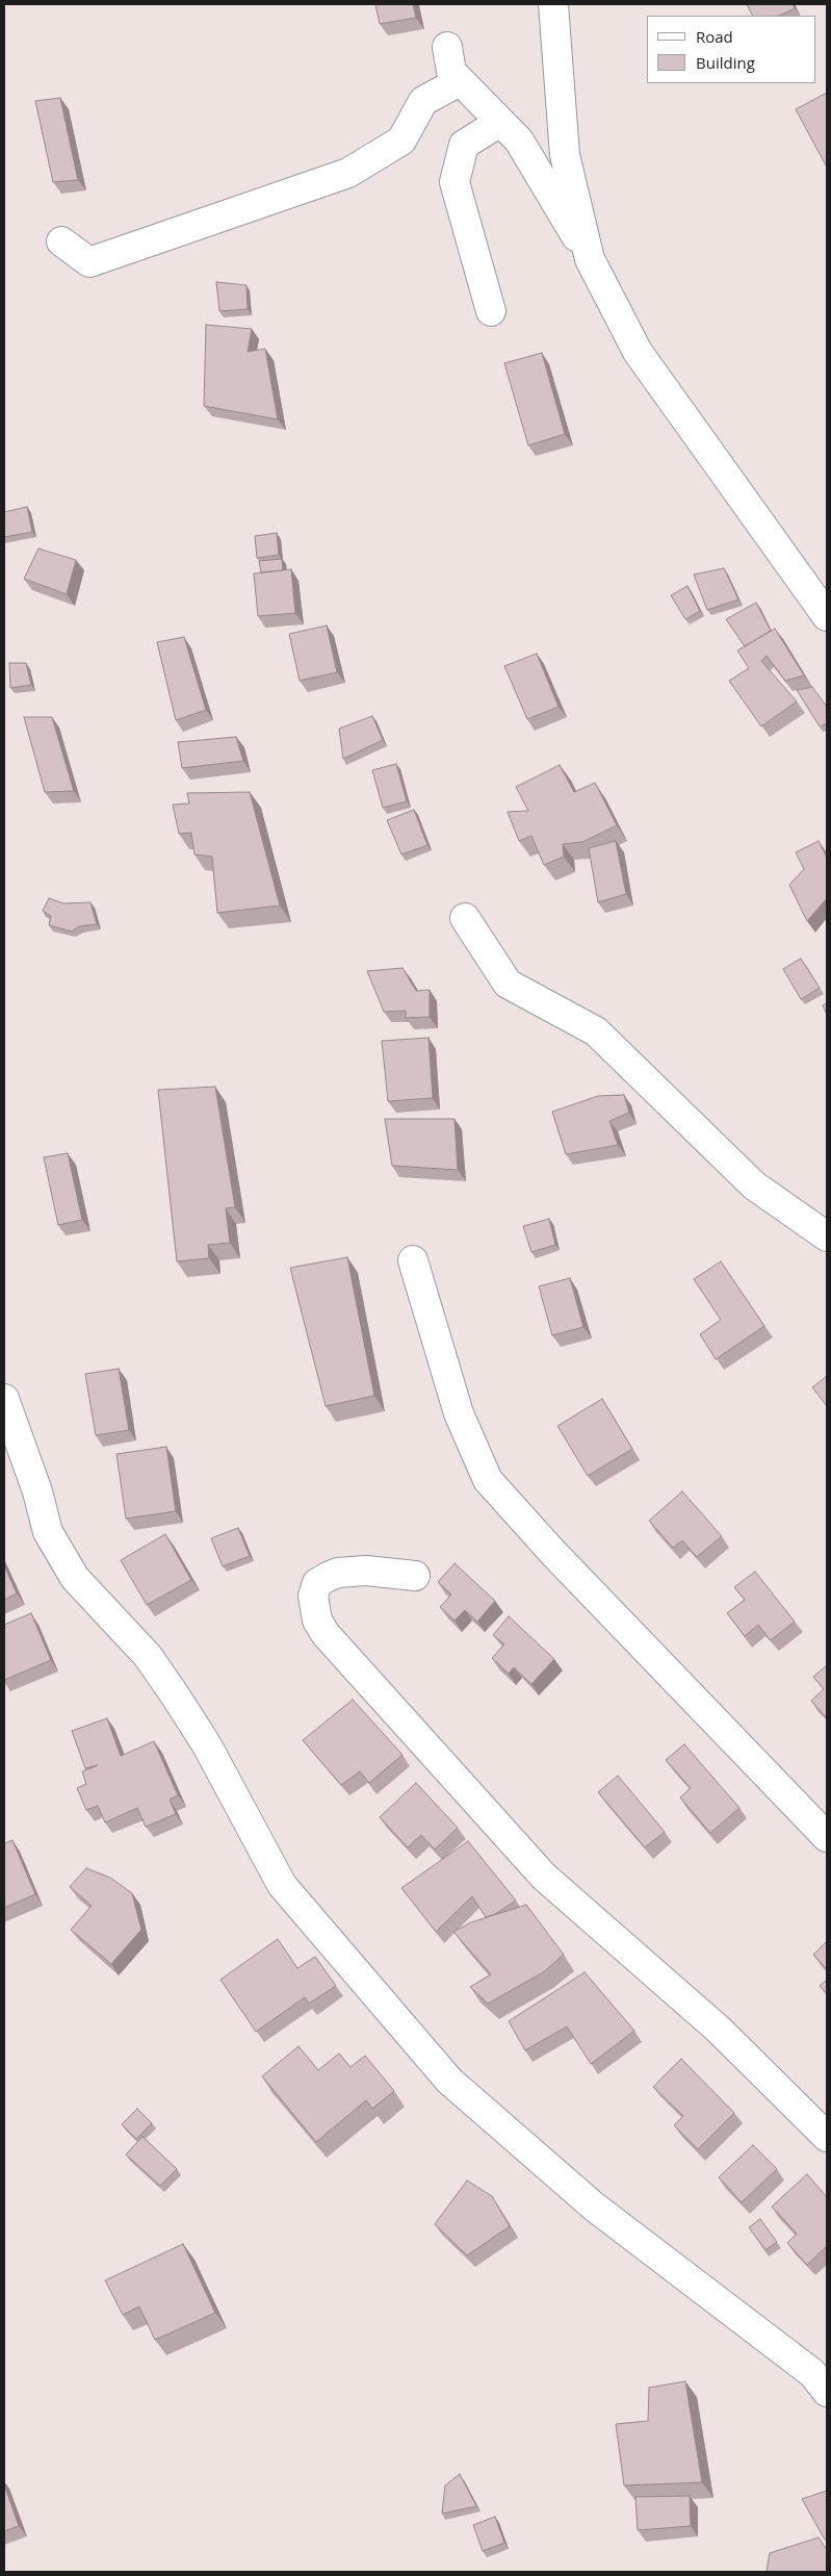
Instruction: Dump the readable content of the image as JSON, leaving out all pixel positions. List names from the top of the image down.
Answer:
{
  "legend": ["Road", "Building"]
}
